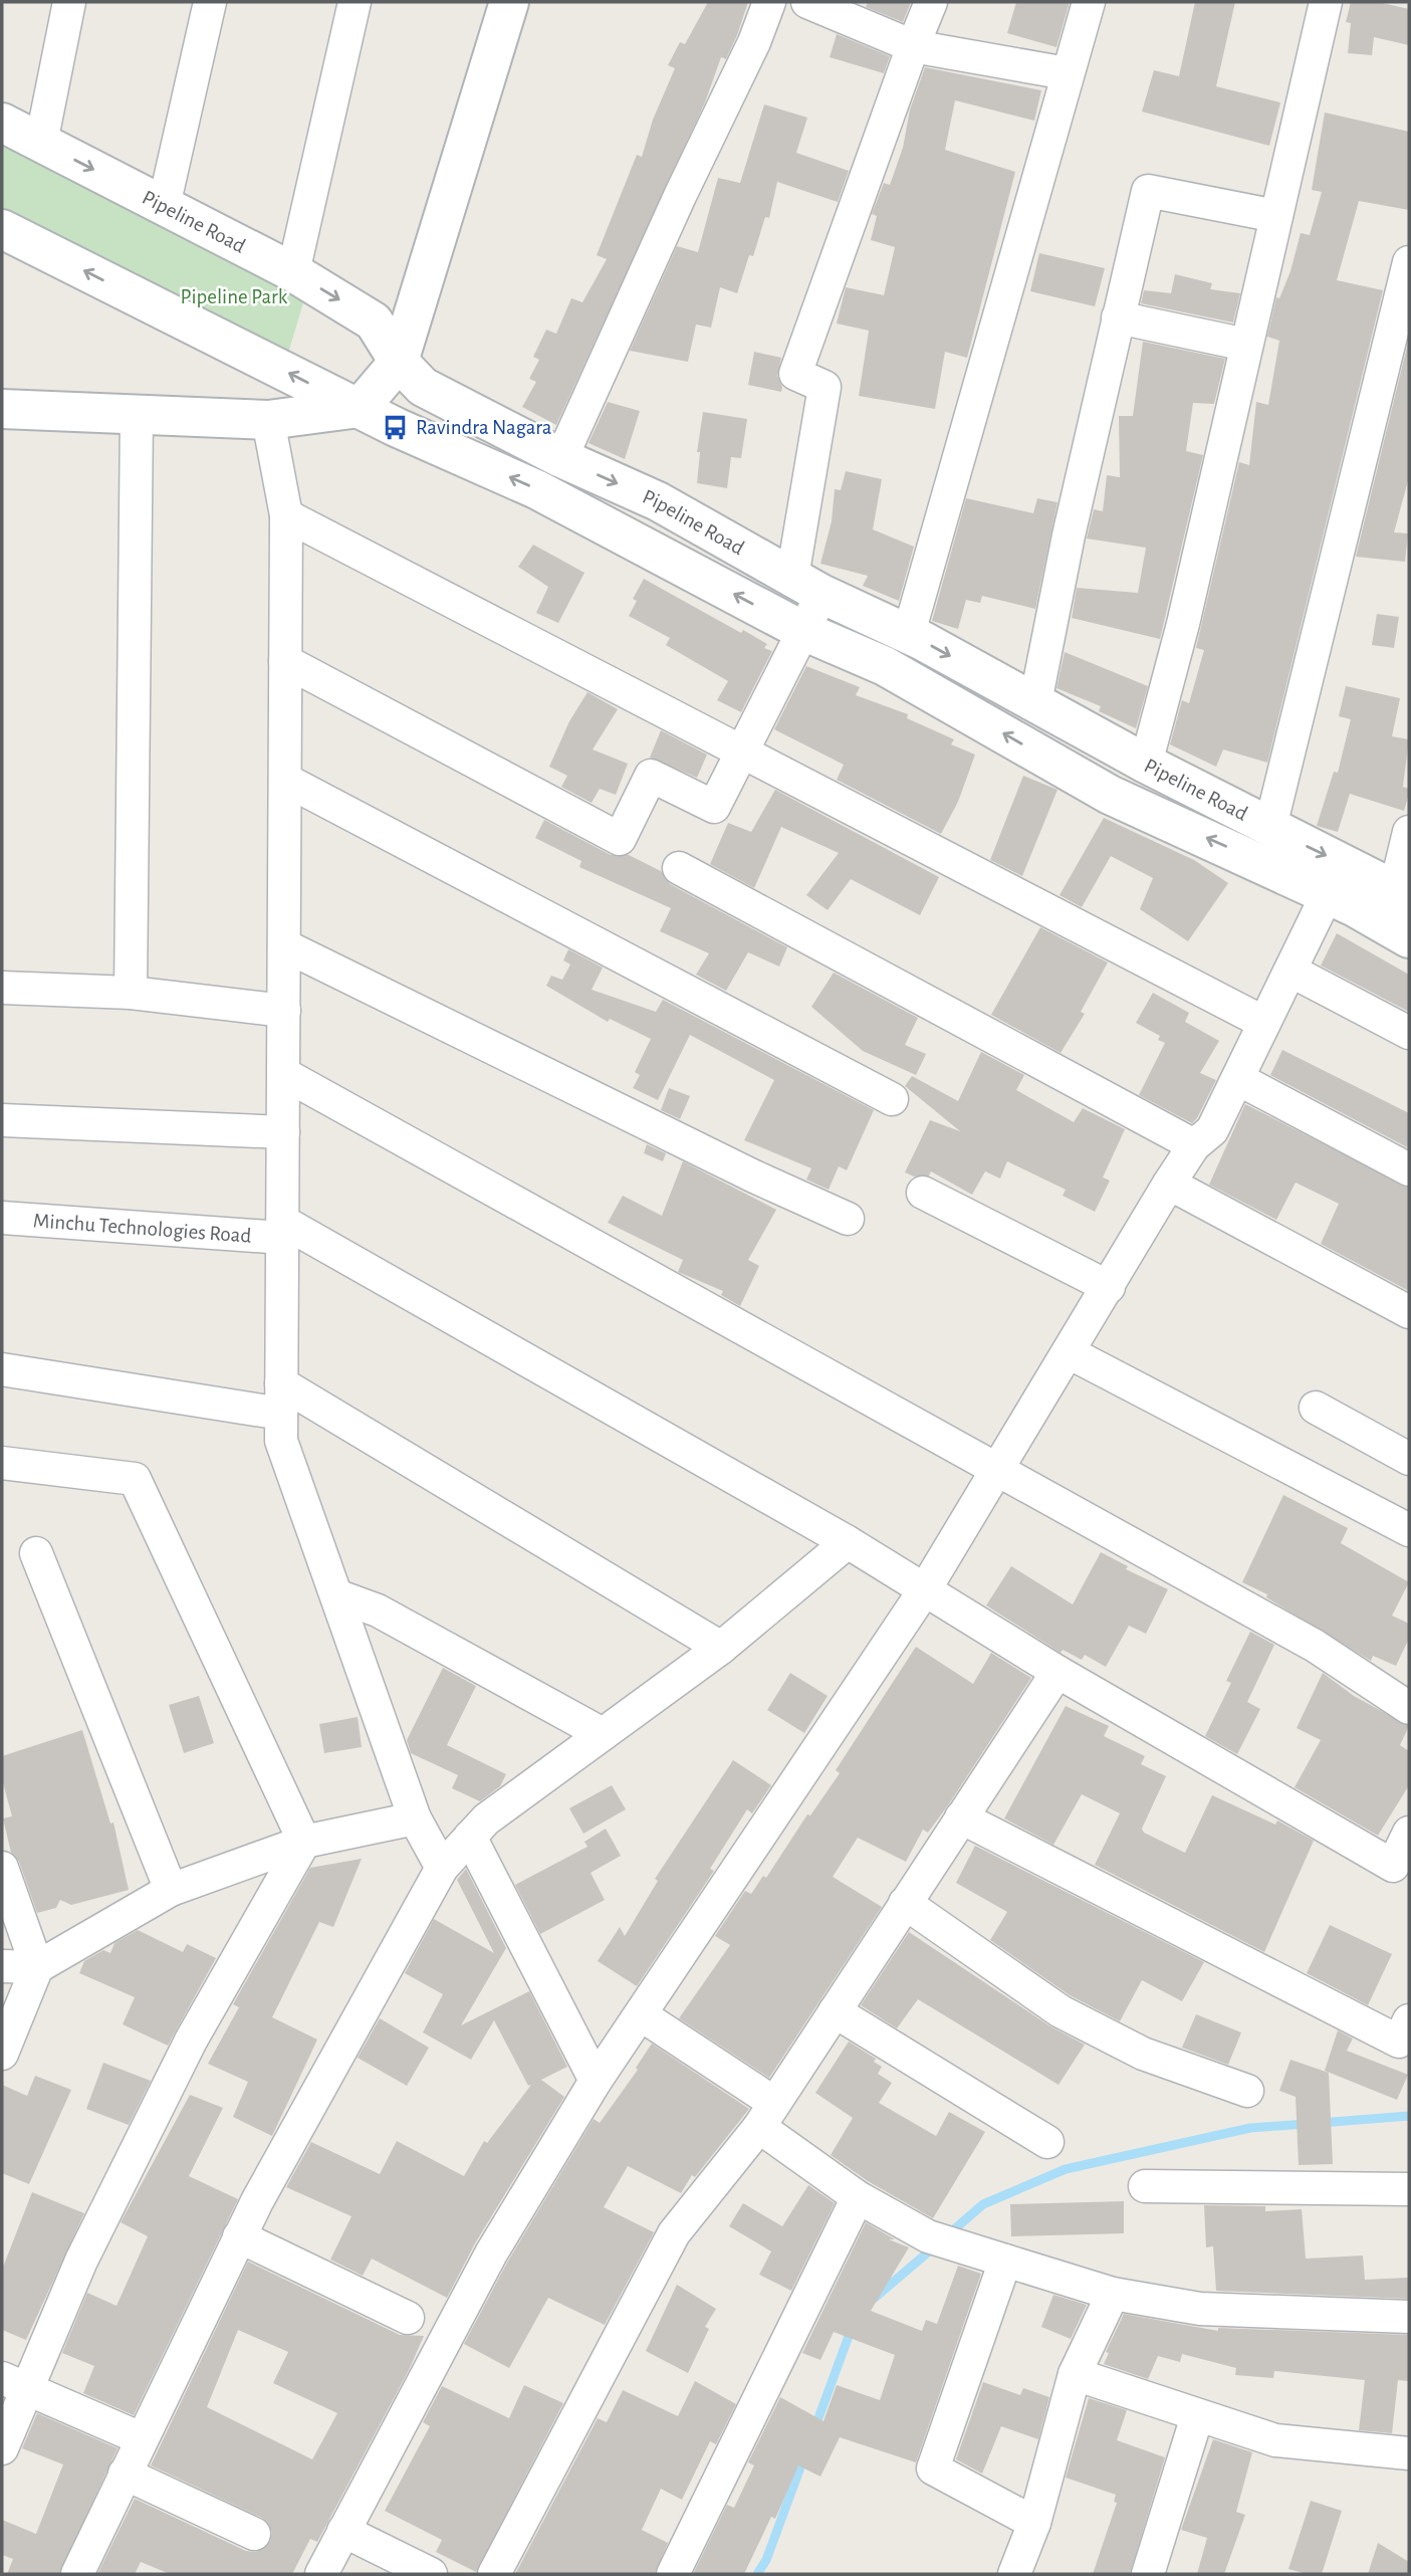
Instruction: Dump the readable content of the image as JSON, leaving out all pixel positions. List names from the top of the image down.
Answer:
{
  "streets": {
    "main road": ["Pipeline Road"],
    "street": ["Minchu Technologies Road"]
  },
  "parks": ["Pipeline Park"],
  "places": {
    "bus stop": ["Ravindra Nagara"]
  }
}
